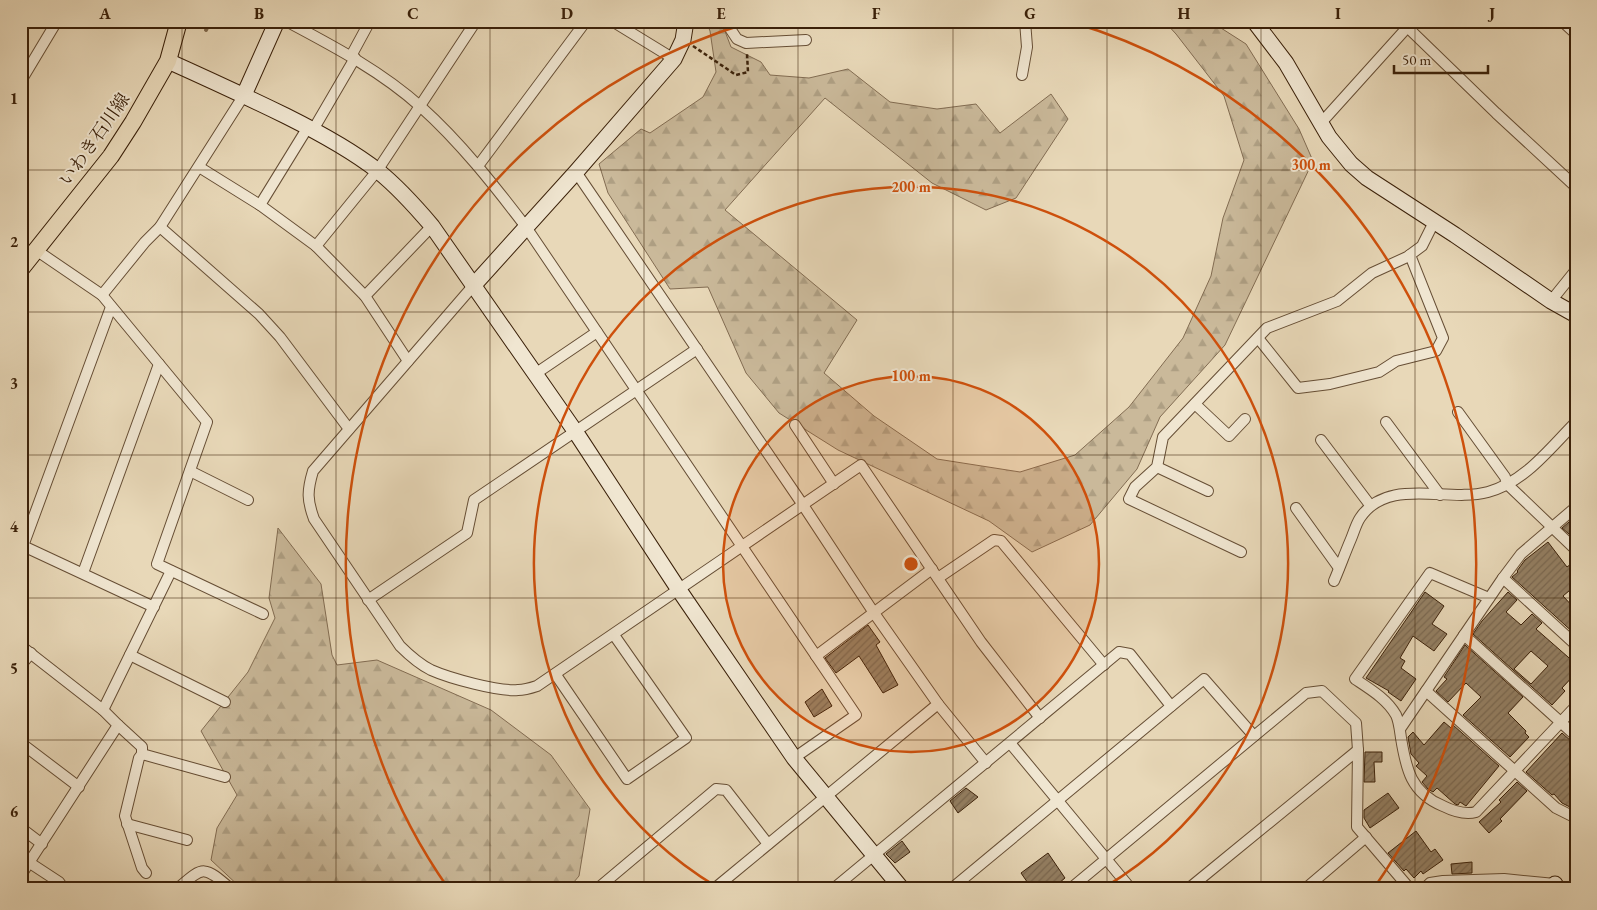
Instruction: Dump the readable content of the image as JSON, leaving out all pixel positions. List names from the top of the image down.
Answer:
{
  "streets": {
    "main road": ["いわき石川線"]
  },
  "scale_bar": "50 m",
  "grid": {
    "columns": [
      "A",
      "B",
      "C",
      "D",
      "E",
      "F",
      "G",
      "H",
      "I",
      "J"
    ],
    "rows": [
      "1",
      "2",
      "3",
      "4",
      "5",
      "6"
    ]
  },
  "rings": ["300 m", "200 m", "100 m"]
}
